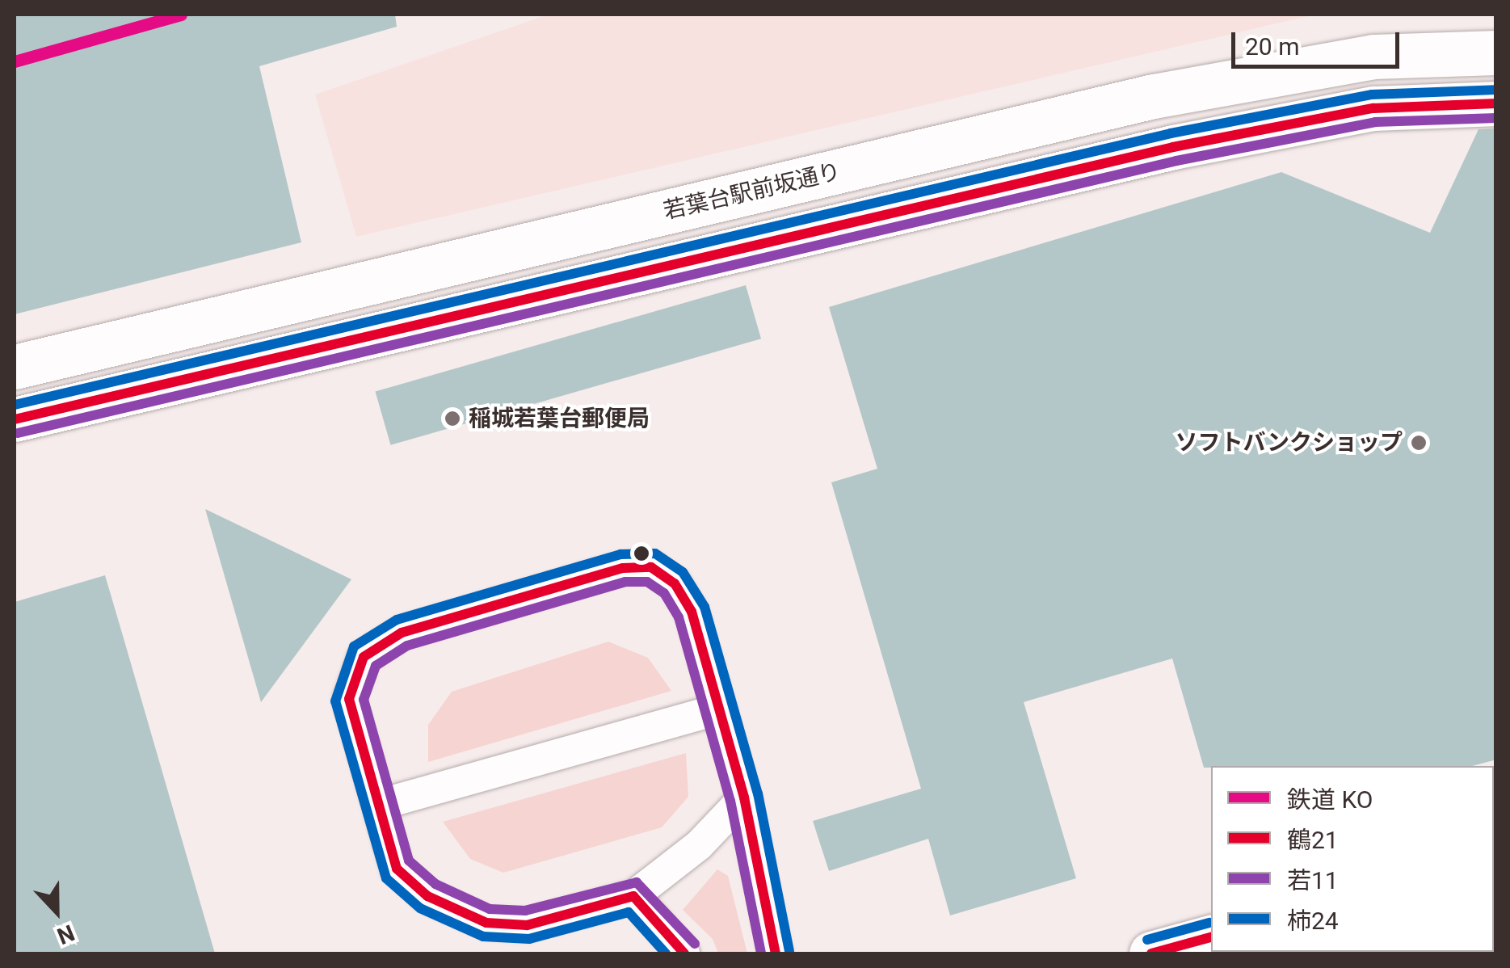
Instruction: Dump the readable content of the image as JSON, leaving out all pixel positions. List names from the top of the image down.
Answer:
{
  "streets": {
    "street": ["若葉台駅前坂通り"]
  },
  "places": ["稲城若葉台郵便局", "ソフトバンクショップ"],
  "lines": [
    "rail line KO",
    "transit line 柿24",
    "transit line 鶴21",
    "transit line 若11"
  ],
  "legend": [
    "鉄道 KO",
    "鶴21",
    "若11",
    "柿24"
  ],
  "scale_bar": "20 m",
  "north": "bottom"
}
